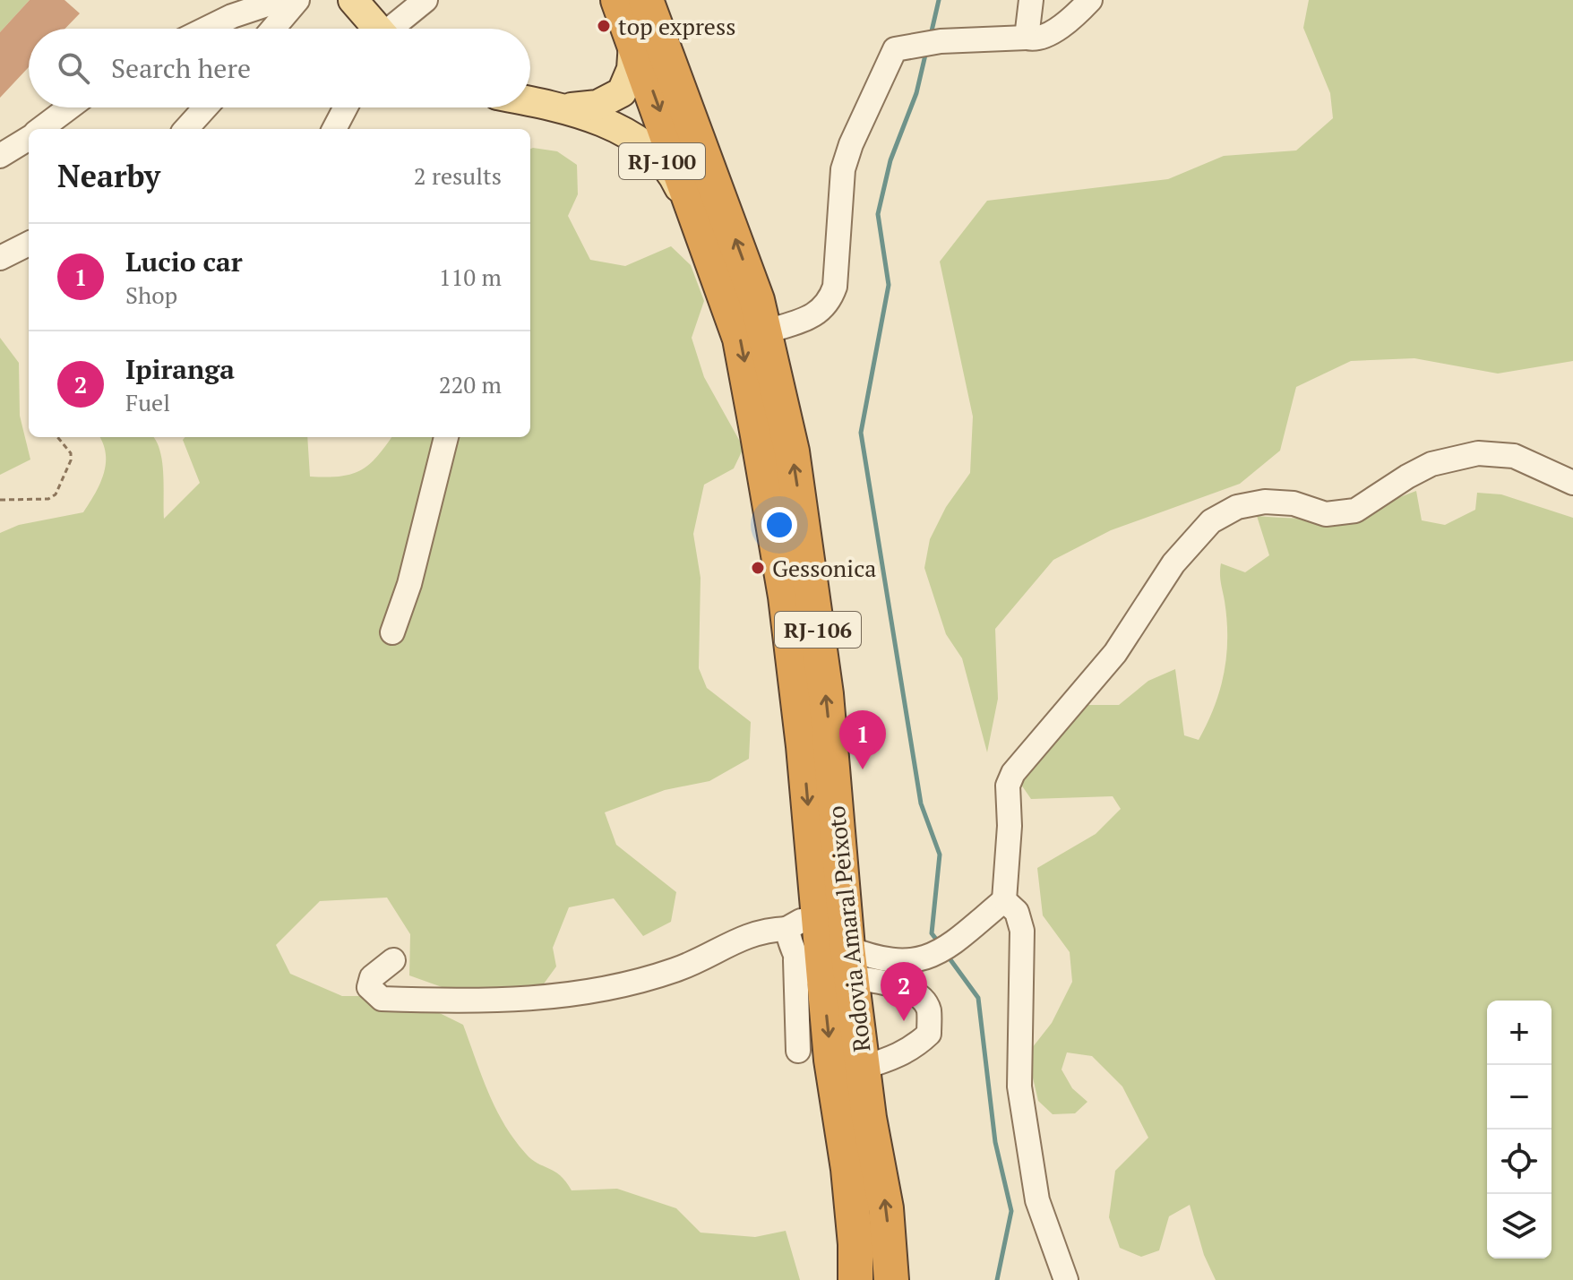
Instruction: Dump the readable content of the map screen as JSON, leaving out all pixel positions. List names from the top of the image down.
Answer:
{
  "streets": {
    "highway": ["RJ-106", "Rodovia Amaral Peixoto"],
    "main road": ["RJ-100"]
  },
  "crossings": [
    ["RJ-100", "RJ-106"],
    ["RJ-100", "Rodovia Amaral Peixoto"],
    ["RJ-106", "Rodovia Amaral Peixoto"]
  ],
  "places": ["top express", "Gessonica"],
  "page": {
    "search": "Search here",
    "heading": ["Nearby", "2 results"],
    "list": [
      {
        "mark": "1",
        "name": "Lucio car",
        "note": "Shop",
        "value": "110 m"
      },
      {
        "mark": "2",
        "name": "Ipiranga",
        "note": "Fuel",
        "value": "220 m"
      }
    ],
    "pins": ["1", "2"],
    "map_buttons": ["+", "−"]
  }
}
